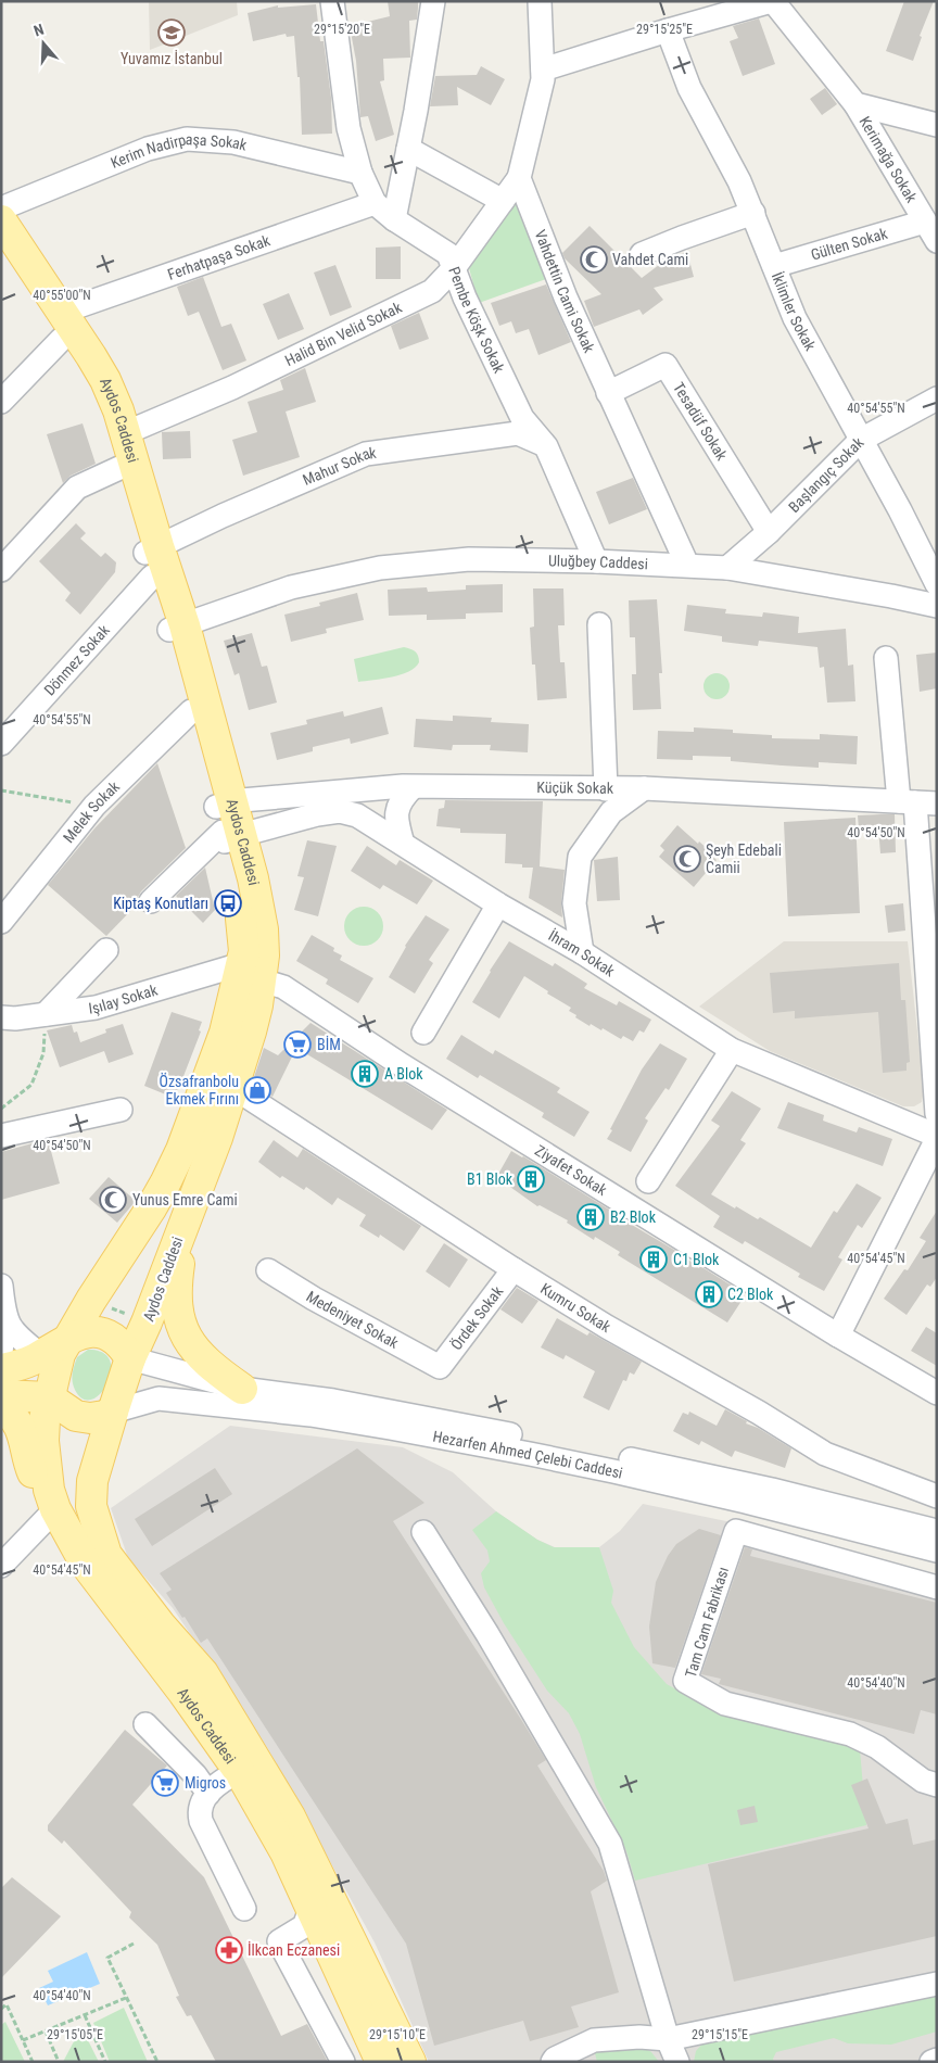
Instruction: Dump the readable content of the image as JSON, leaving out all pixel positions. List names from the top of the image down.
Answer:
{
  "streets": {
    "main road": ["Aydos Caddesi"],
    "street": [
      "Kerim Nadirpaşa Sokak",
      "Kerimağa Sokak",
      "Gülten Sokak",
      "Ferhatpaşa Sokak",
      "Vahdettin Cami Sokak",
      "İklimler Sokak",
      "Pembe Köşk Sokak",
      "Halid Bin Velid Sokak",
      "Tesadüf Sokak",
      "Mahur Sokak",
      "Başlangıç Sokak",
      "Uluğbey Caddesi",
      "Dönmez Sokak",
      "Küçük Sokak",
      "Melek Sokak",
      "İhram Sokak",
      "Işılay Sokak",
      "Ziyafet Sokak",
      "Kumru Sokak",
      "Ördek Sokak",
      "Medeniyet Sokak",
      "Hezarfen Ahmed Çelebi Caddesi",
      "Tam Cam Fabrikası"
    ]
  },
  "crossings": [
    ["Kerim Nadirpaşa Sokak", "Pembe Köşk Sokak"],
    ["Kerimağa Sokak", "Gülten Sokak"],
    ["Gülten Sokak", "İklimler Sokak"],
    ["Ferhatpaşa Sokak", "Pembe Köşk Sokak"],
    ["Ferhatpaşa Sokak", "Aydos Caddesi"],
    ["Vahdettin Cami Sokak", "Halid Bin Velid Sokak"],
    ["Vahdettin Cami Sokak", "Tesadüf Sokak"],
    ["Vahdettin Cami Sokak", "Uluğbey Caddesi"],
    ["İklimler Sokak", "Başlangıç Sokak"],
    ["Pembe Köşk Sokak", "Halid Bin Velid Sokak"],
    ["Pembe Köşk Sokak", "Mahur Sokak"],
    ["Pembe Köşk Sokak", "Uluğbey Caddesi"],
    ["Halid Bin Velid Sokak", "Aydos Caddesi"],
    ["Aydos Caddesi", "Mahur Sokak"],
    ["Aydos Caddesi", "Uluğbey Caddesi"],
    ["Aydos Caddesi", "Dönmez Sokak"],
    ["Aydos Caddesi", "Küçük Sokak"],
    ["Aydos Caddesi", "Melek Sokak"],
    ["Aydos Caddesi", "İhram Sokak"],
    ["Aydos Caddesi", "Işılay Sokak"],
    ["Aydos Caddesi", "Ziyafet Sokak"],
    ["Aydos Caddesi", "Kumru Sokak"],
    ["Aydos Caddesi", "Hezarfen Ahmed Çelebi Caddesi"],
    ["Tesadüf Sokak", "Başlangıç Sokak"],
    ["Mahur Sokak", "Dönmez Sokak"],
    ["Başlangıç Sokak", "Uluğbey Caddesi"],
    ["Küçük Sokak", "İhram Sokak"],
    ["Işılay Sokak", "Ziyafet Sokak"],
    ["Kumru Sokak", "Ördek Sokak"],
    ["Ördek Sokak", "Medeniyet Sokak"]
  ],
  "places": {
    "school or university": ["Yuvamız İstanbul"],
    "mosque": ["Vahdet Cami", "Şeyh Edebali Camii", "Yunus Emre Cami"],
    "bus stop": ["Kiptaş Konutları"],
    "supermarket": ["BİM", "Migros"],
    "building": [
      "A Blok",
      "B1 Blok",
      "B2 Blok",
      "C1 Blok",
      "C2 Blok"
    ],
    "shop": ["Özsafranbolu Ekmek Fırını"],
    "pharmacy": ["İlkcan Eczanesi"]
  },
  "north": "top",
  "coordinates": [
    "29°15'25\"E",
    "29°15'20\"E",
    "40°55'00\"N",
    "40°54'55\"N",
    "40°54'50\"N",
    "40°54'45\"N",
    "40°54'40\"N",
    "29°15'05\"E",
    "29°15'10\"E",
    "29°15'15\"E"
  ]
}
